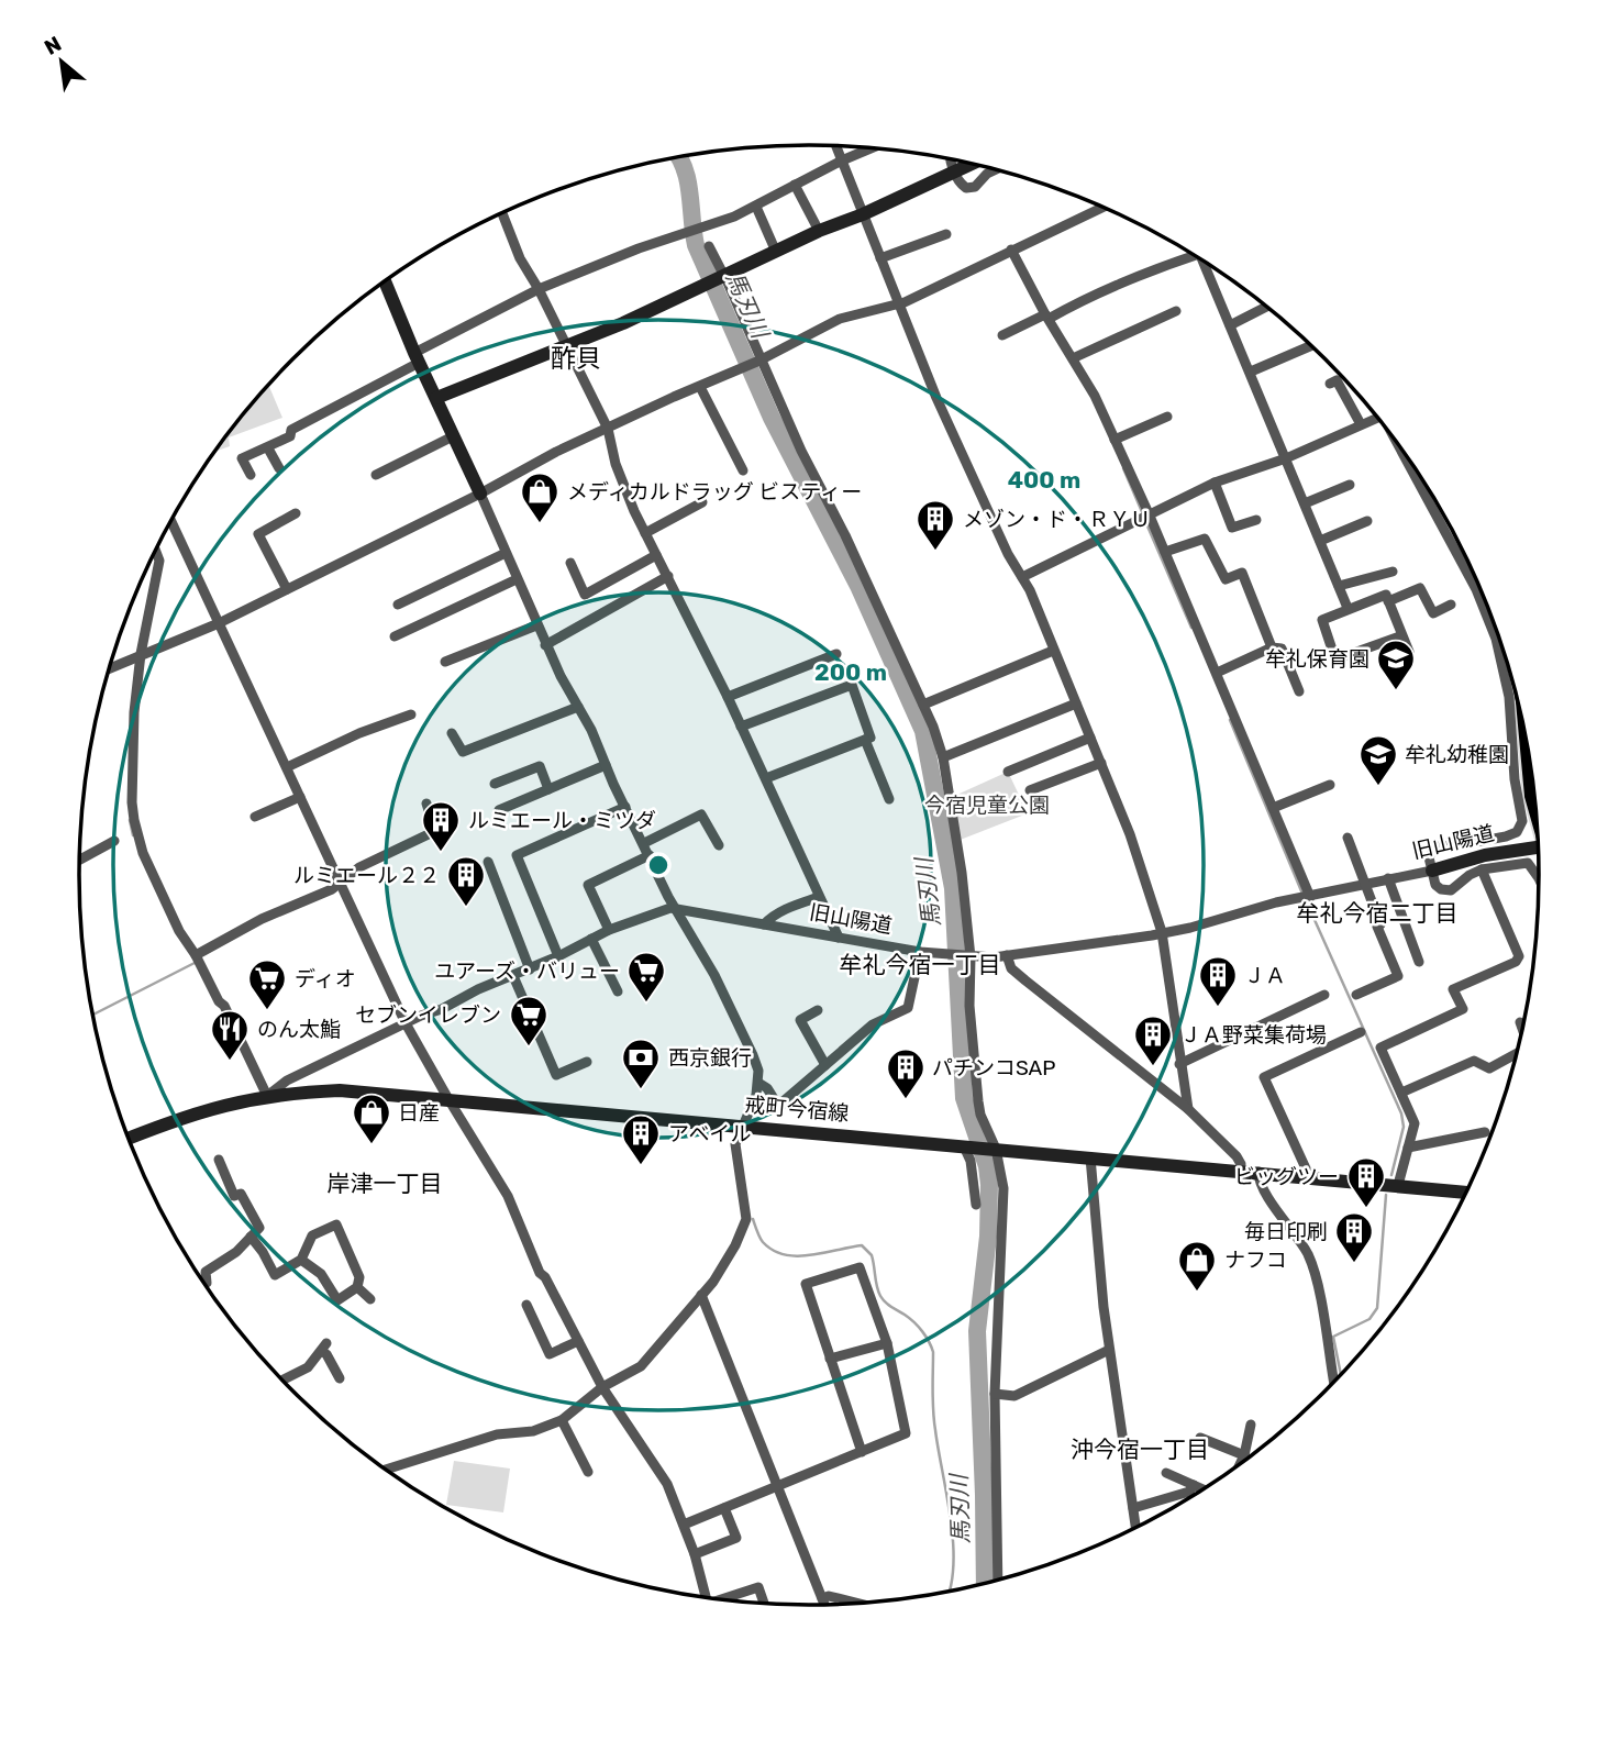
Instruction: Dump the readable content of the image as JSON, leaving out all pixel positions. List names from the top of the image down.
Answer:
{
  "streets": {
    "street": ["旧山陽道", "戒町今宿線"]
  },
  "crossings": [
    ["旧山陽道", "戒町今宿線"]
  ],
  "districts": [
    "酢貝",
    "牟礼今宿二丁目",
    "牟礼今宿一丁目",
    "岸津一丁目",
    "沖今宿一丁目"
  ],
  "water": ["馬刃川"],
  "parks": ["今宿児童公園"],
  "places": {
    "shop": ["メディカルドラッグ ビスティー", "日産", "ナフコ"],
    "building": [
      "メゾン・ド・ＲＹＵ",
      "ルミエール・ミツダ",
      "ルミエール２２",
      "ＪＡ",
      "ＪＡ野菜集荷場",
      "パチンコSAP",
      "アベイル",
      "ビッグツー",
      "毎日印刷"
    ],
    "school or university": ["牟礼保育園", "牟礼幼稚園"],
    "supermarket": ["ユアーズ・バリュー", "ディオ", "セブンイレブン"],
    "restaurant": ["のん太鮨"],
    "bank": ["西京銀行"]
  },
  "north": "top left",
  "rings": ["400 m", "200 m"]
}
